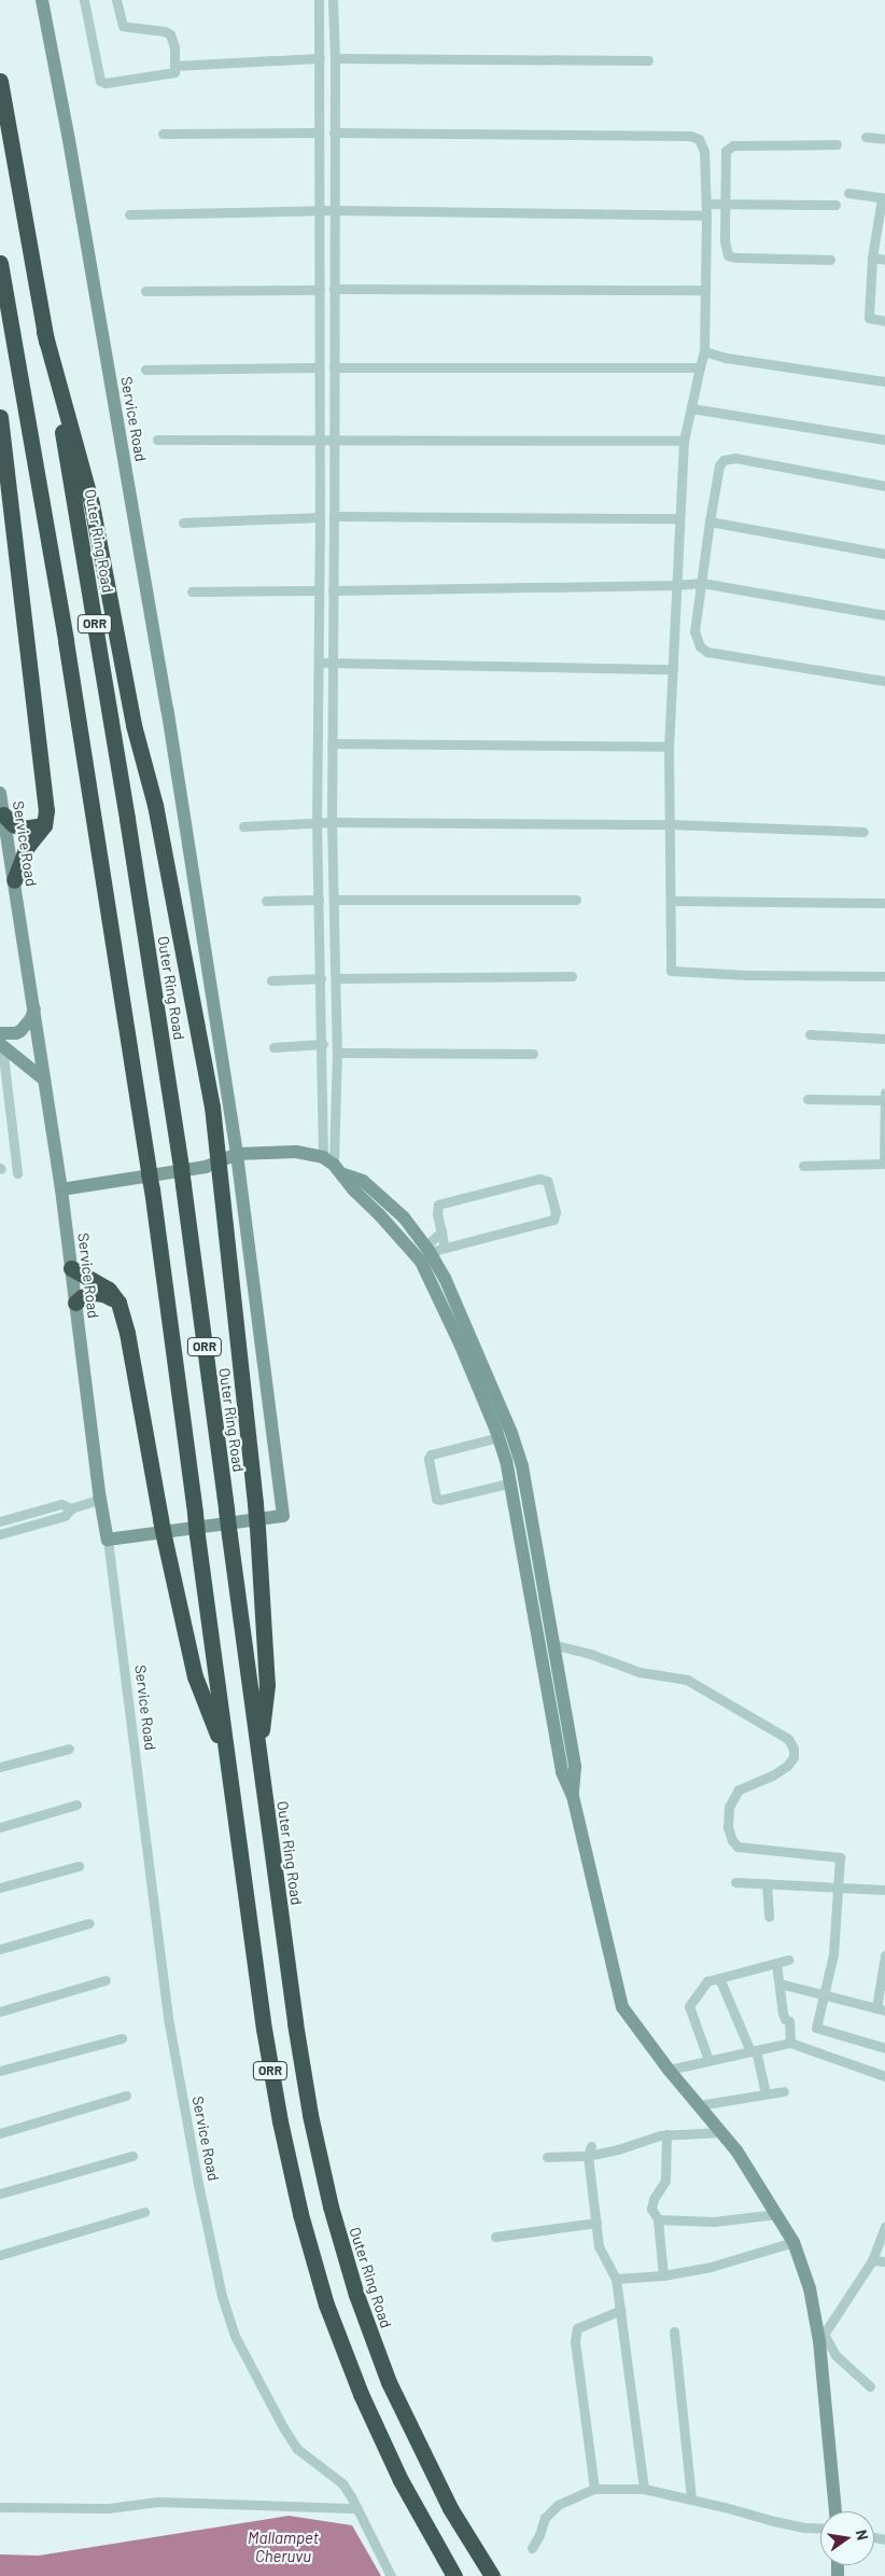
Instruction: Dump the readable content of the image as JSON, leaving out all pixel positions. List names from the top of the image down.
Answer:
{
  "streets": {
    "highway": ["Outer Ring Road", "ORR"],
    "main road": ["Service Road"]
  },
  "water": ["Mallampet Cheruvu"],
  "north": "right"
}
